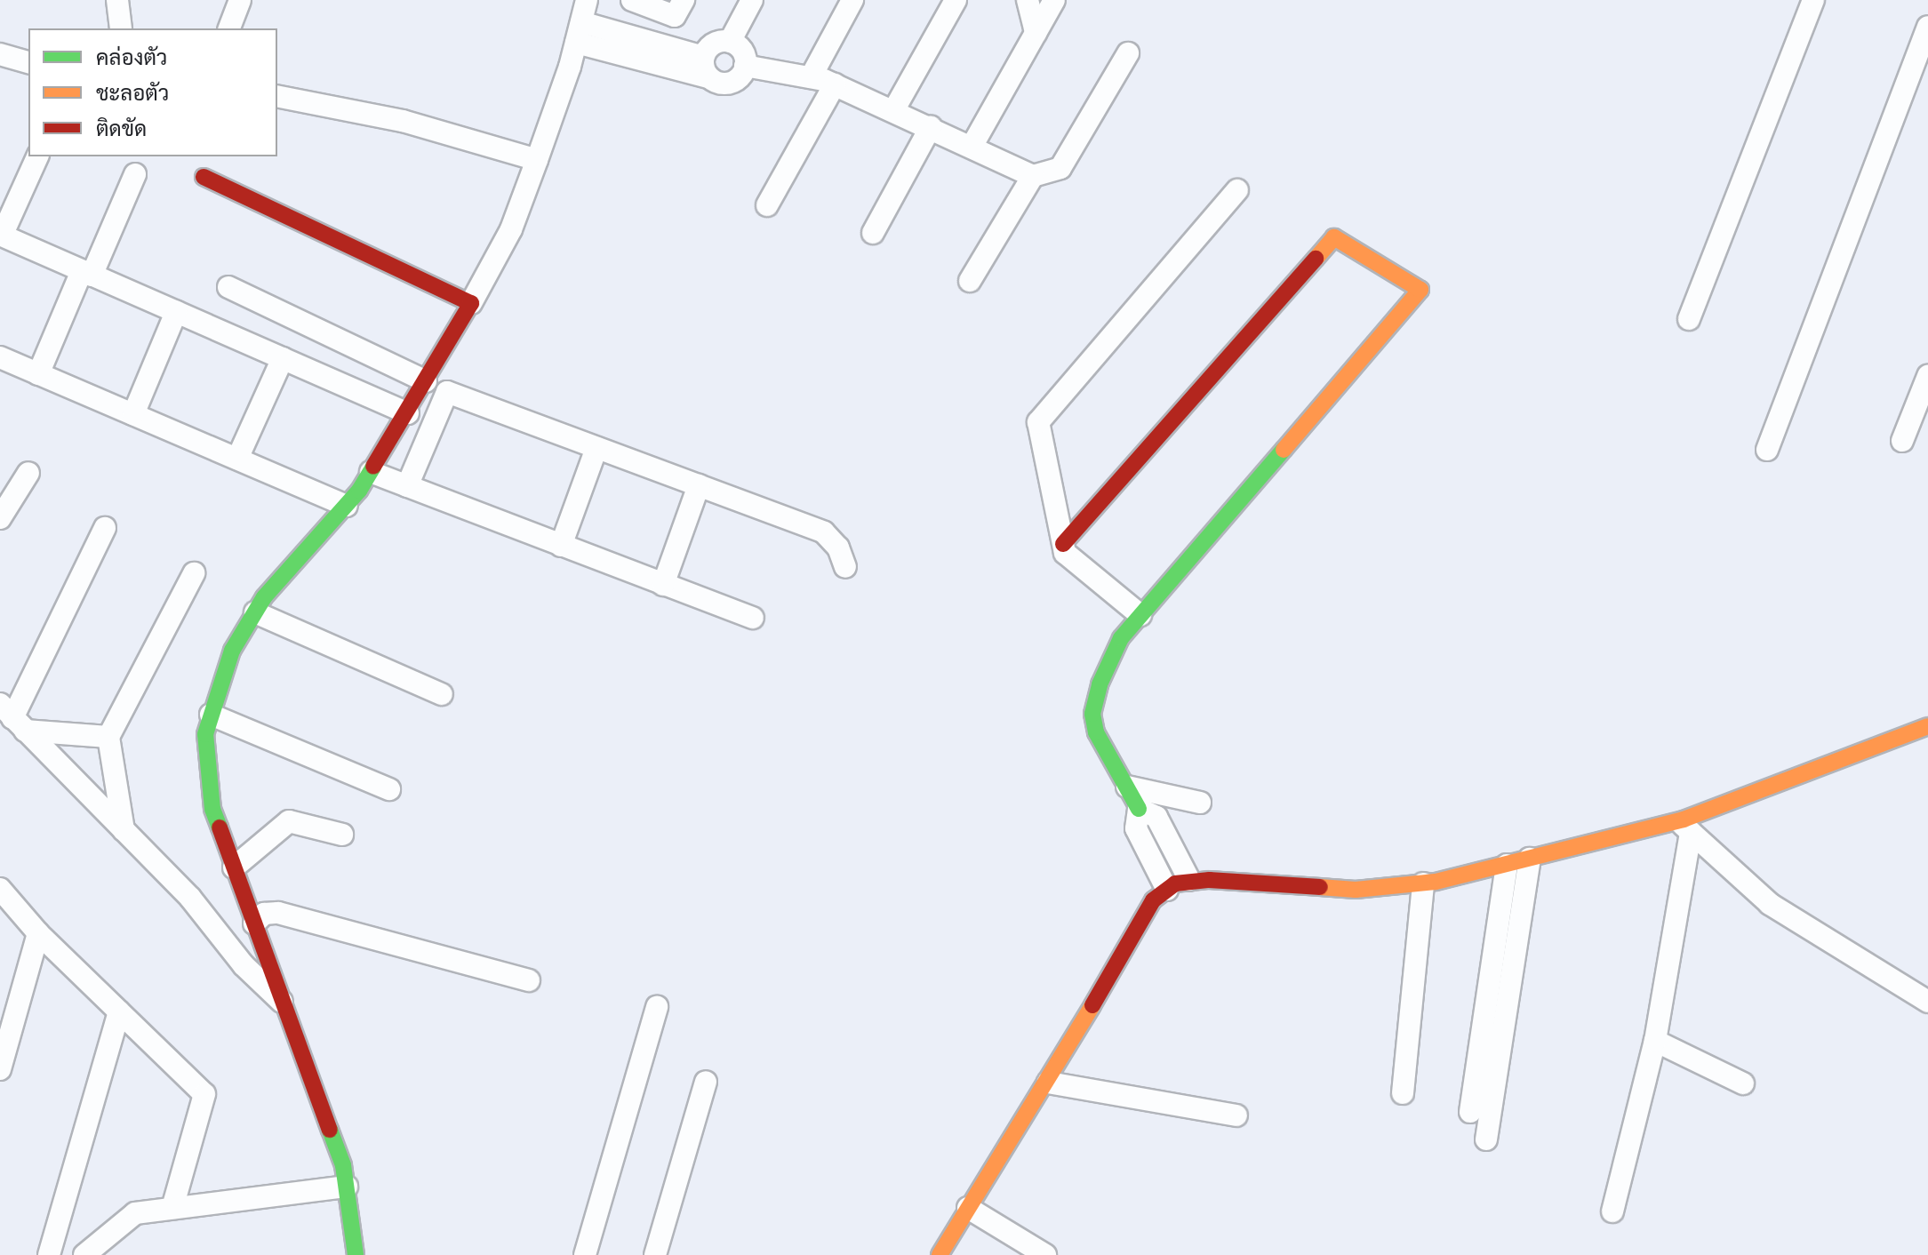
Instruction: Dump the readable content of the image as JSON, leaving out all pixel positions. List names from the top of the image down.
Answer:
{
  "legend": ["คล่องตัว", "ชะลอตัว", "ติดขัด"]
}
